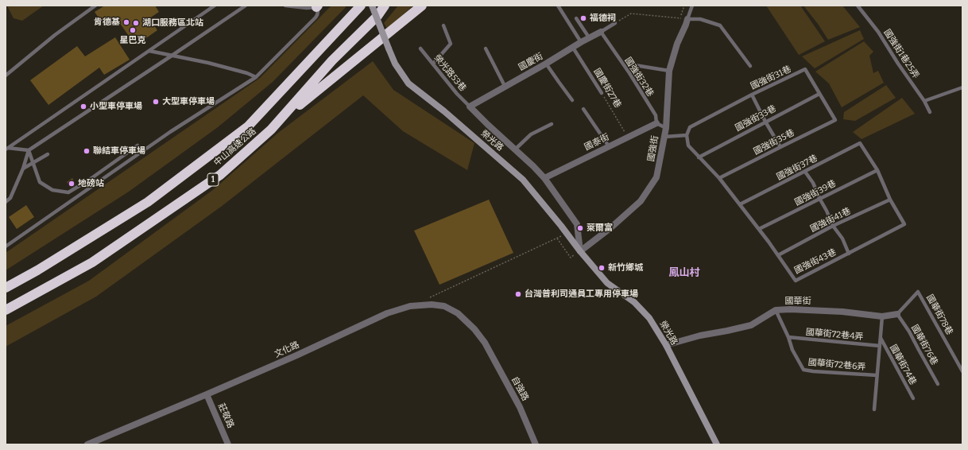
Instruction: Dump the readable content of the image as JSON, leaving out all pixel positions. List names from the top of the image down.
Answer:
{
  "streets": {
    "highway": ["中山高速公路", "1"],
    "street": [
      "國慶街",
      "榮光路",
      "國泰街",
      "國強街",
      "國華街",
      "文化路",
      "自強路",
      "莊敬路"
    ],
    "lane": [
      "國強街1巷25弄",
      "榮光路53巷",
      "國強街32巷",
      "國強街31巷",
      "國慶街27巷",
      "國強街33巷",
      "國強街35巷",
      "國強街37巷",
      "國強街39巷",
      "國強街41巷",
      "國強街43巷",
      "國華街78巷",
      "國華街72巷4弄",
      "國華街76巷",
      "國華街72巷6弄",
      "國華街74巷"
    ]
  },
  "crossings": [
    ["國慶街", "榮光路53巷"],
    ["國慶街", "國強街32巷"],
    ["國慶街", "國慶街27巷"],
    ["國慶街", "榮光路"],
    ["榮光路53巷", "榮光路"],
    ["國強街32巷", "國泰街"],
    ["國強街31巷", "國強街33巷"],
    ["國強街31巷", "國強街35巷"],
    ["國強街31巷", "國強街43巷"],
    ["國慶街27巷", "國泰街"],
    ["國強街33巷", "國強街43巷"],
    ["榮光路", "國泰街"],
    ["榮光路", "國強街"],
    ["榮光路", "國華街"],
    ["國強街35巷", "國強街43巷"],
    ["國強街37巷", "國強街43巷"],
    ["國強街39巷", "國強街43巷"],
    ["國強街41巷", "國強街43巷"],
    ["國華街", "國華街78巷"],
    ["國華街", "國華街76巷"],
    ["國華街", "國華街72巷6弄"],
    ["國華街78巷", "國華街76巷"],
    ["國華街72巷4弄", "國華街72巷6弄"],
    ["文化路", "自強路"],
    ["文化路", "莊敬路"]
  ],
  "districts": ["鳳山村"],
  "places": [
    "福德祠",
    "肯德基",
    "湖口服務區北站",
    "星巴克",
    "大型車停車場",
    "小型車停車場",
    "聯結車停車場",
    "地磅站",
    "萊爾富",
    "新竹鄉城",
    "台灣普利司通員工專用停車場"
  ]
}
